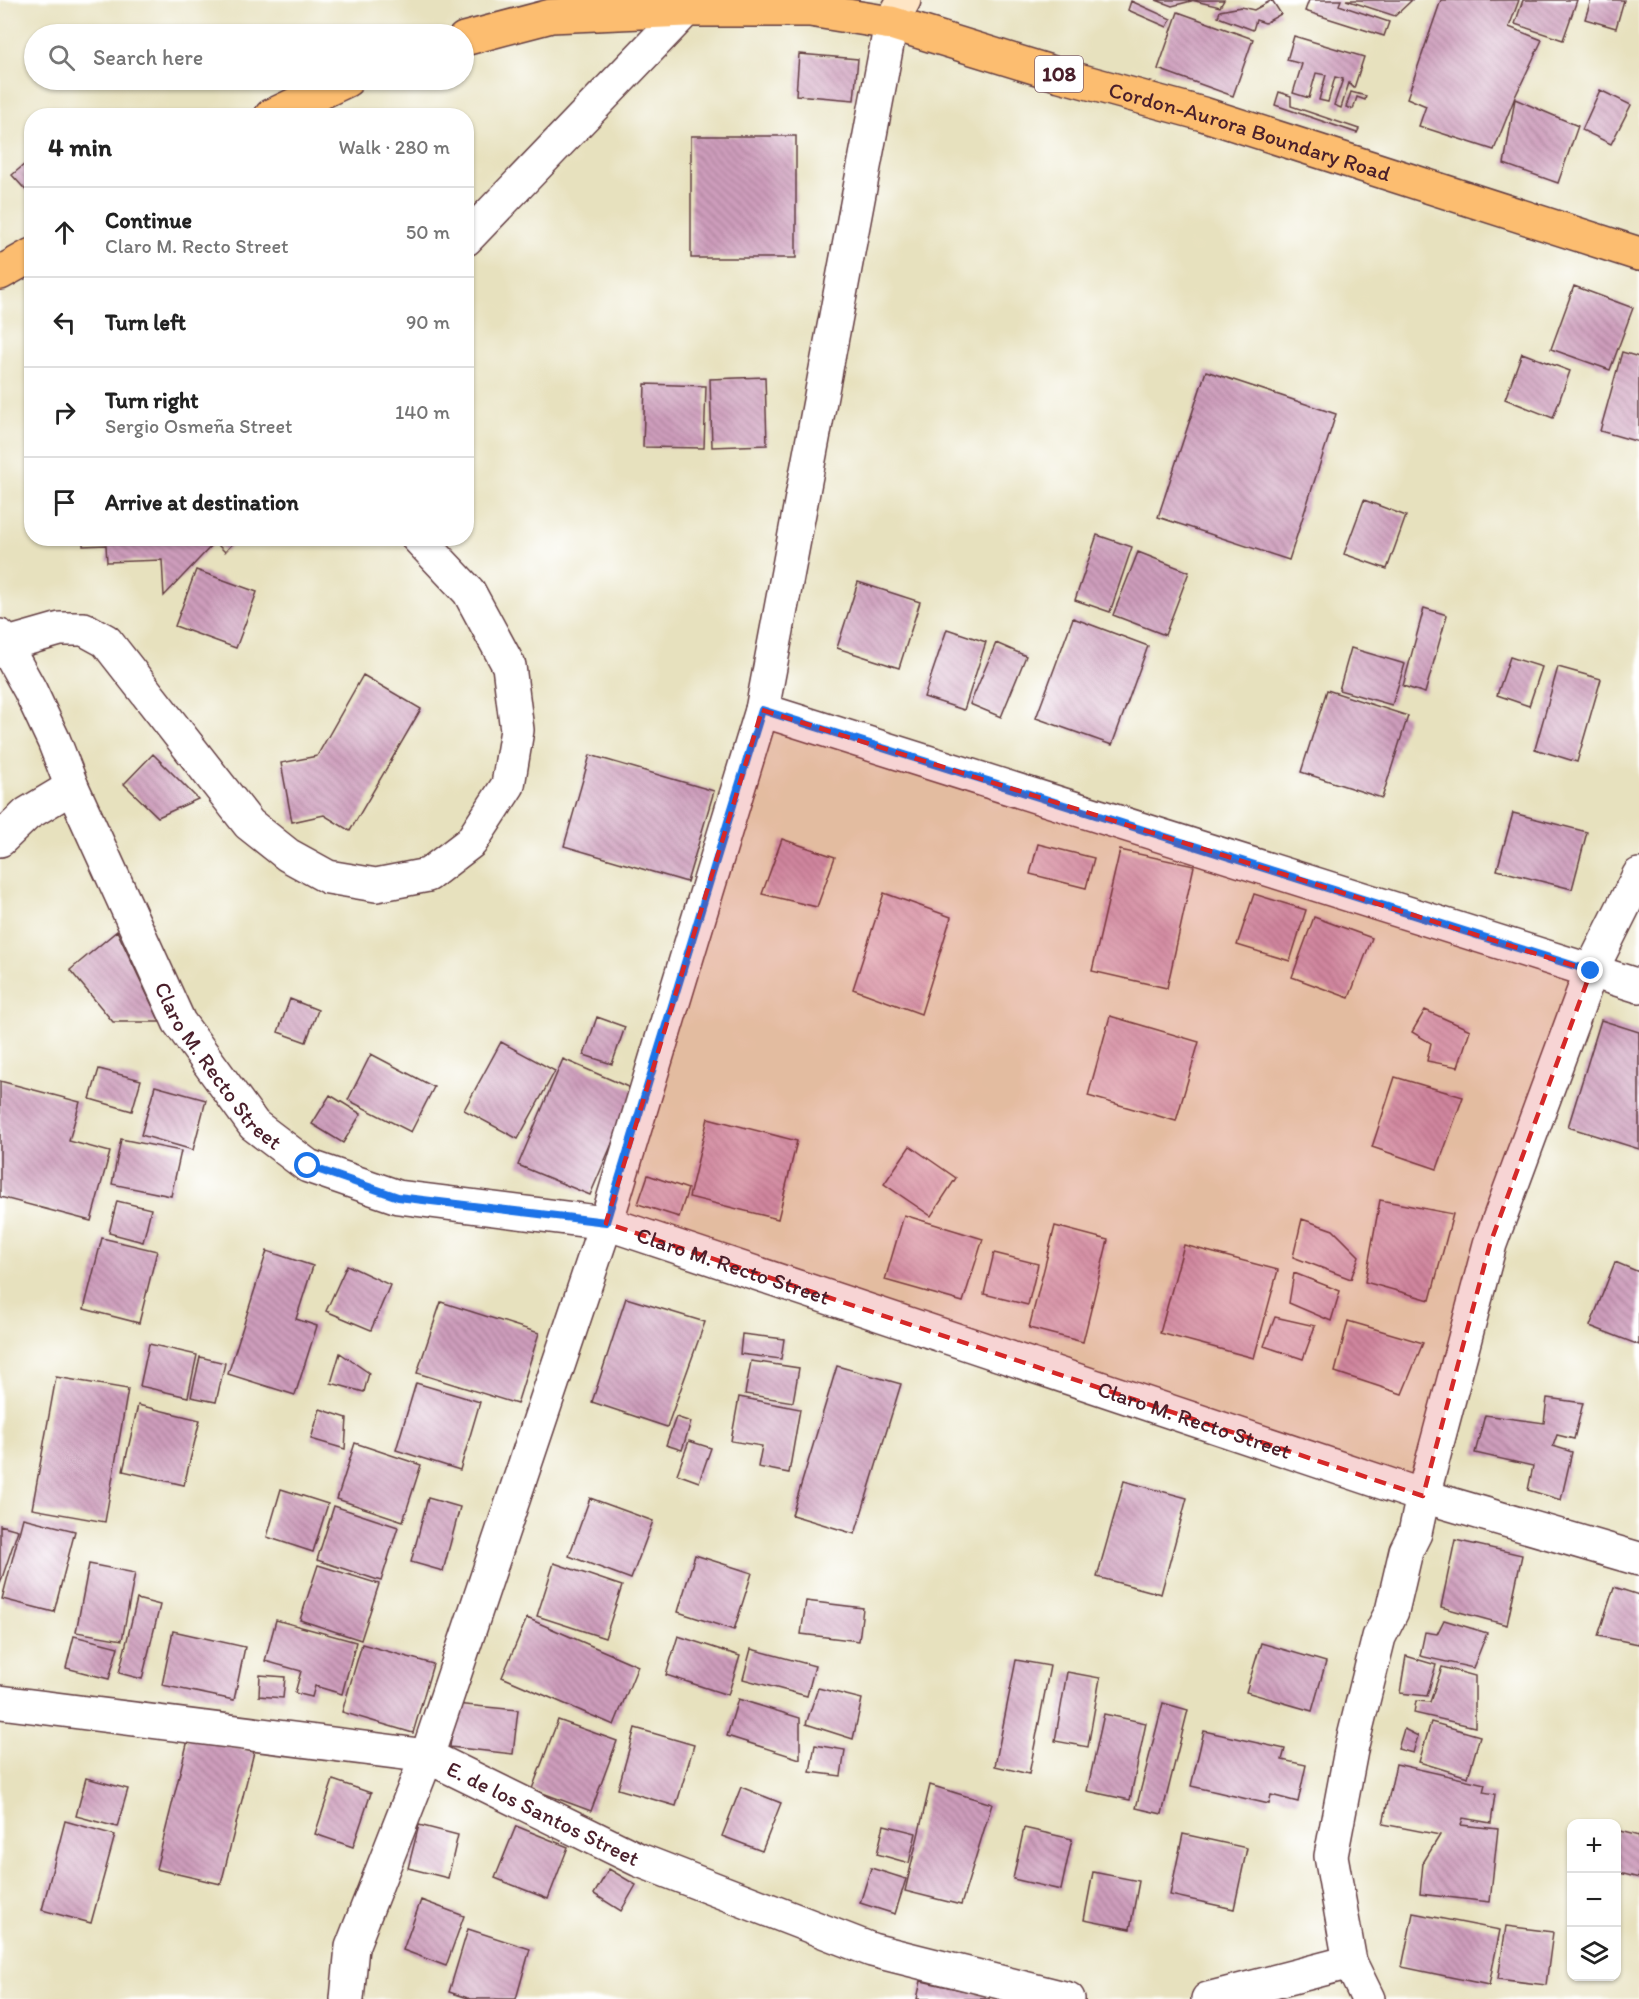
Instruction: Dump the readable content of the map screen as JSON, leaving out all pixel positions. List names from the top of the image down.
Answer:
{
  "streets": {
    "main road": ["108", "Cordon-Aurora Boundary Road"],
    "street": ["Claro M. Recto Street", "E. de los Santos Street"]
  },
  "page": {
    "search": "Search here",
    "heading": ["4 min", "Walk · 280 m"],
    "list": [
      ["Continue", "Claro M. Recto Street", "50 m"],
      ["Turn left", "90 m"],
      ["Turn right", "Sergio Osmeña Street", "140 m"],
      "Arrive at destination"
    ],
    "map_buttons": ["+", "−"]
  }
}
